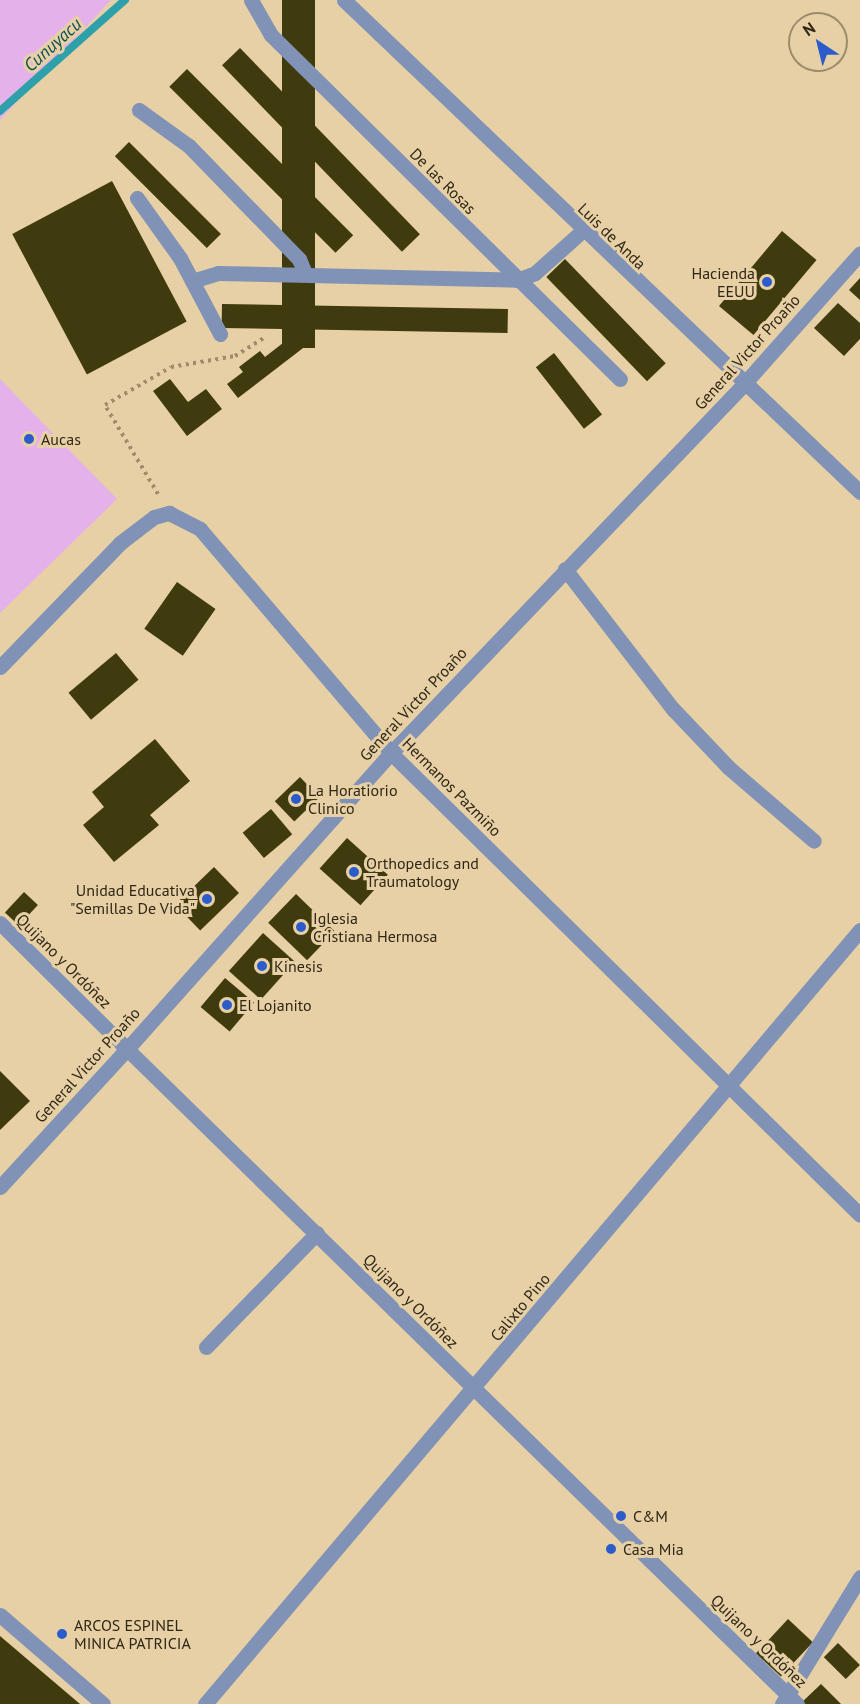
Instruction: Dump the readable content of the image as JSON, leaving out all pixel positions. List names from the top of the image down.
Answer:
{
  "streets": {
    "street": [
      "De las Rosas",
      "Luis de Anda",
      "General Victor Proaño",
      "Hermanos Pazmiño",
      "Quijano y Ordóñez",
      "Calixto Pino"
    ]
  },
  "crossings": [
    ["Luis de Anda", "General Victor Proaño"],
    ["General Victor Proaño", "Hermanos Pazmiño"],
    ["General Victor Proaño", "Quijano y Ordóñez"],
    ["Hermanos Pazmiño", "Calixto Pino"],
    ["Quijano y Ordóñez", "Calixto Pino"]
  ],
  "water": ["Cunuyacu"],
  "places": [
    "Hacienda EEUU",
    "Aucas",
    "La Horatiorio Clinico",
    "Orthopedics and Traumatology",
    "Unidad Educativa \"Semillas De Vida\"",
    "Iglesia Cristiana Hermosa",
    "Kinesis",
    "El Lojanito",
    "C&M",
    "Casa Mia",
    "ARCOS ESPINEL MINICA PATRICIA"
  ],
  "north": "top left"
}
